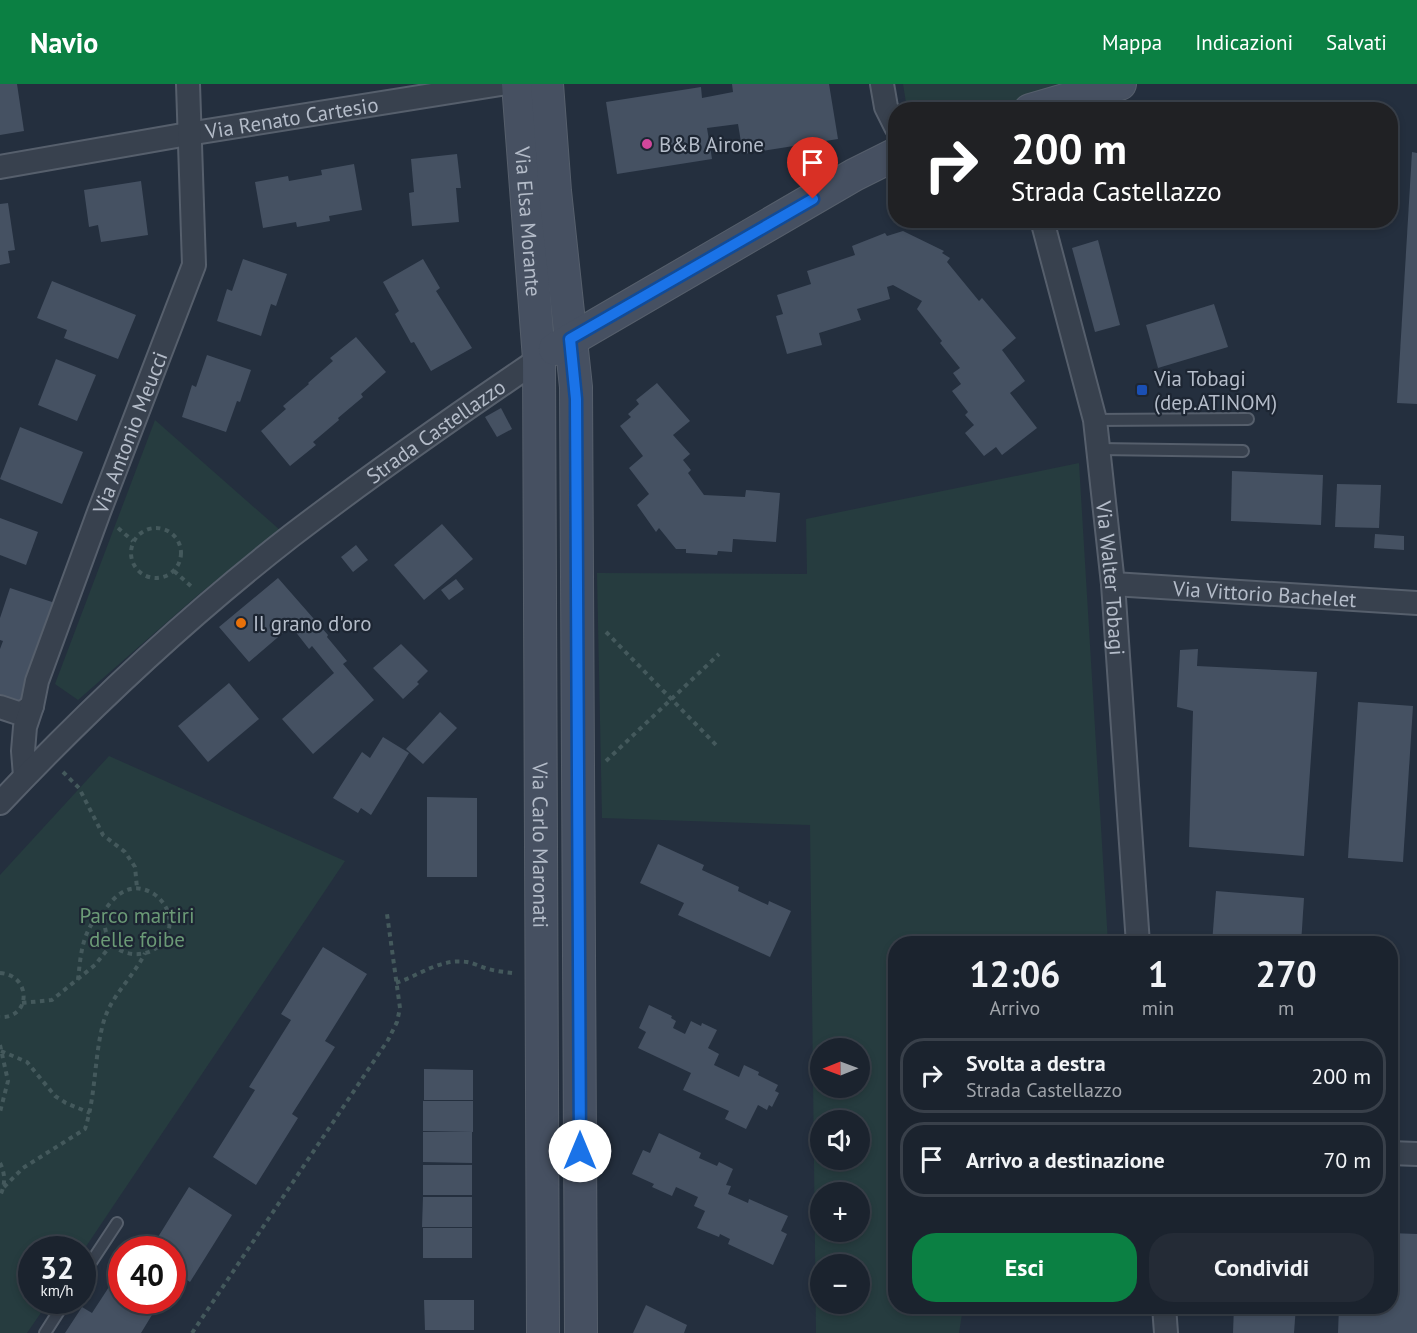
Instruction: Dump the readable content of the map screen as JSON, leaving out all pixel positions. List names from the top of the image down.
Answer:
{
  "streets": {
    "street": [
      "Via Renato Cartesio",
      "Via Elsa Morante",
      "Strada Castellazzo",
      "Via Antonio Meucci",
      "Via Walter Tobagi",
      "Via Vittorio Bachelet",
      "Via Carlo Maronati"
    ]
  },
  "crossings": [
    ["Via Renato Cartesio", "Via Antonio Meucci"],
    ["Via Elsa Morante", "Strada Castellazzo"],
    ["Via Elsa Morante", "Via Carlo Maronati"],
    ["Strada Castellazzo", "Via Antonio Meucci"],
    ["Strada Castellazzo", "Via Carlo Maronati"],
    ["Via Walter Tobagi", "Via Vittorio Bachelet"]
  ],
  "parks": ["Parco martiri delle foibe"],
  "places": {
    "other": ["B&B Airone", "Il grano d'oro"],
    "transit": ["Via Tobagi (dep.ATINOM)"]
  },
  "north": "left",
  "page": {
    "header": "Navio",
    "nav": ["Mappa", "Indicazioni", "Salvati"],
    "turn": ["200 m", "Strada Castellazzo"],
    "eta": [
      "12:06",
      "Arrivo",
      "1",
      "min",
      "270",
      "m"
    ],
    "map_buttons": ["+", "−"],
    "list": [
      {
        "name": "Svolta a destra",
        "note": "Strada Castellazzo",
        "value": "200 m"
      },
      {
        "name": "Arrivo a destinazione",
        "value": "70 m"
      }
    ],
    "buttons": ["Esci", "Condividi"],
    "speed": "32 km/h",
    "limit": "40"
  }
}
